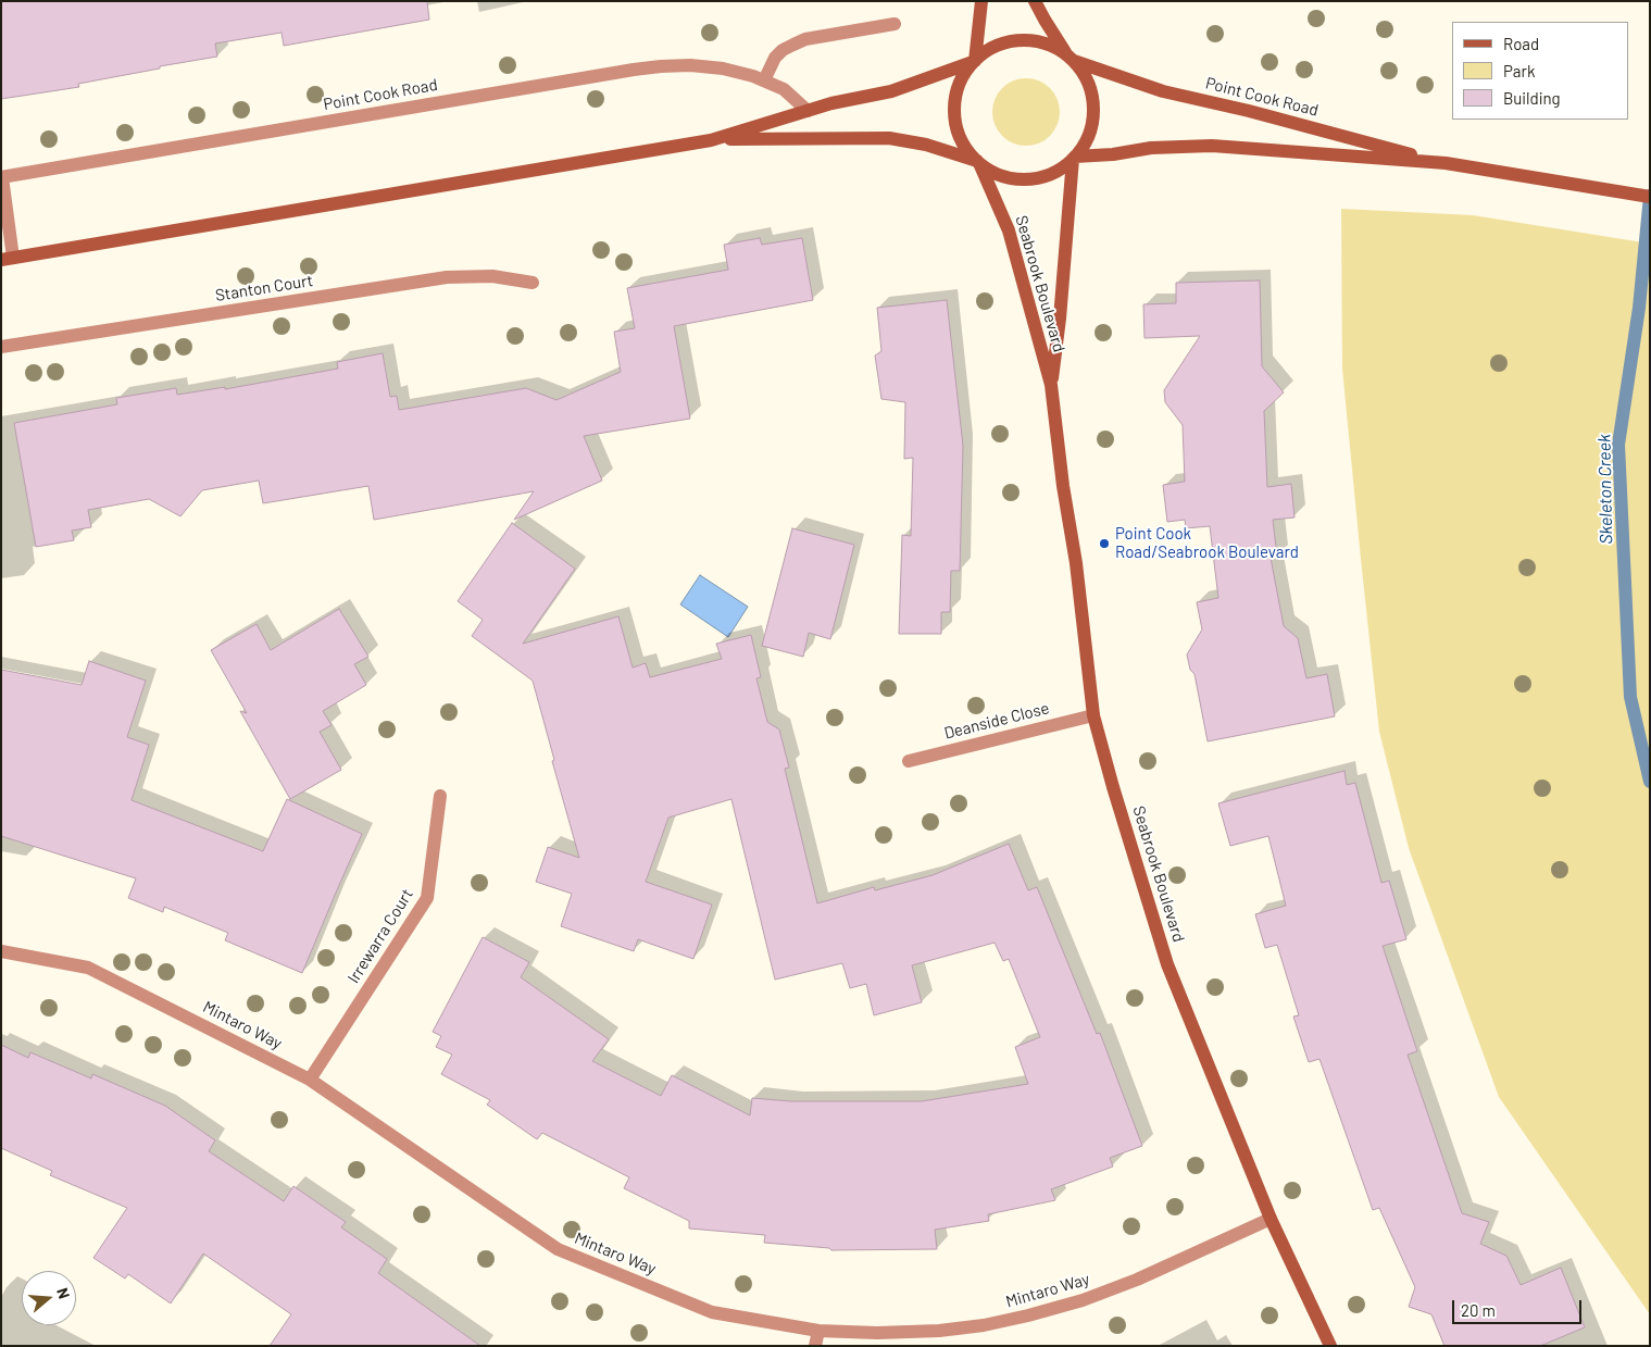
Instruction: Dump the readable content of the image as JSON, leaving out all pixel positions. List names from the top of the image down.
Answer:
{
  "streets": {
    "main road": ["Point Cook Road", "Seabrook Boulevard"],
    "street": [
      "Stanton Court",
      "Deanside Close",
      "Irrewarra Court",
      "Mintaro Way"
    ]
  },
  "crossings": [
    ["Point Cook Road", "Seabrook Boulevard"],
    ["Seabrook Boulevard", "Deanside Close"],
    ["Seabrook Boulevard", "Mintaro Way"],
    ["Irrewarra Court", "Mintaro Way"]
  ],
  "water": ["Skeleton Creek"],
  "places": ["Point Cook Road/Seabrook Boulevard"],
  "legend": ["Road", "Park", "Building"],
  "scale_bar": "20 m",
  "north": "right"
}
